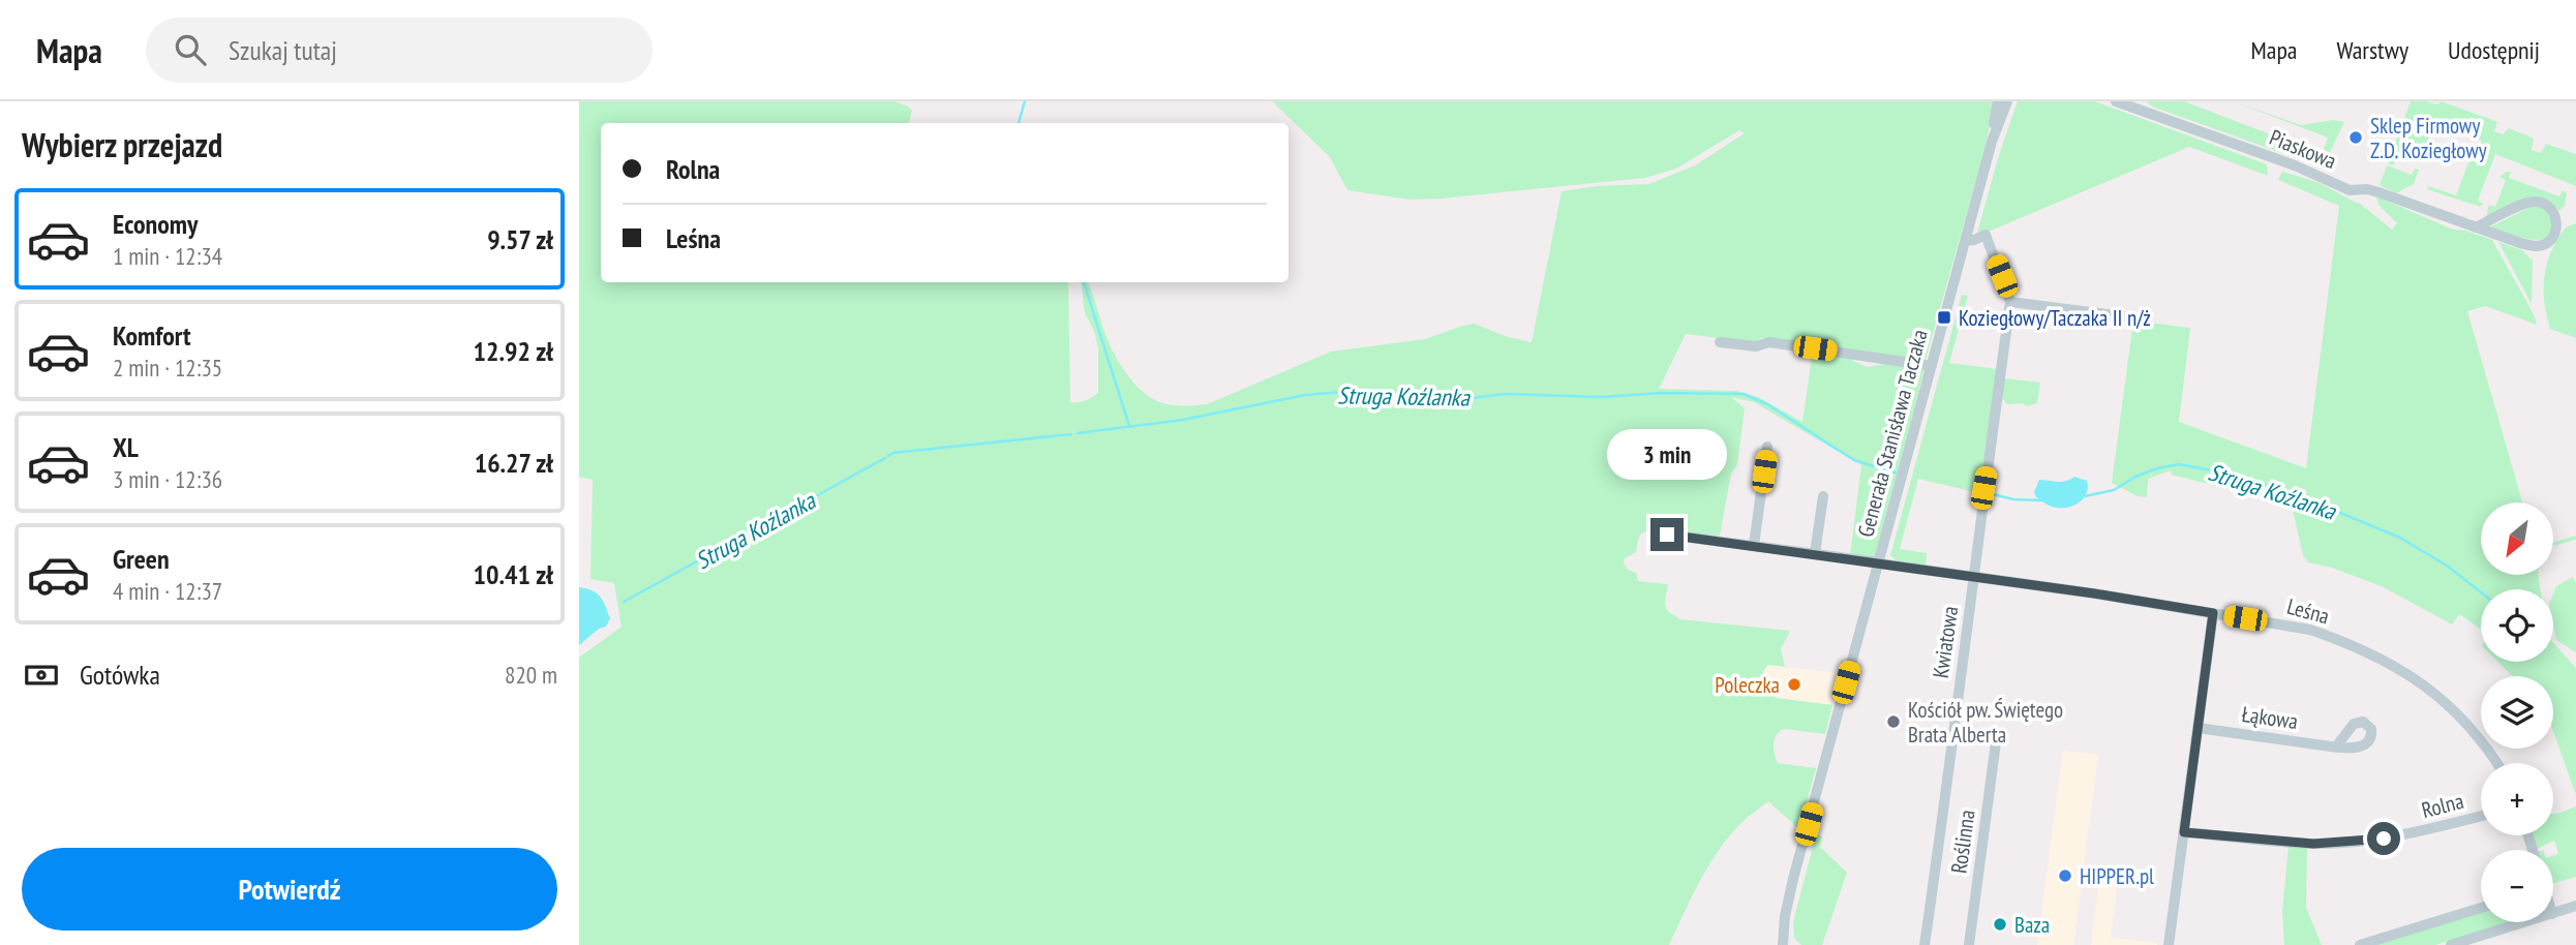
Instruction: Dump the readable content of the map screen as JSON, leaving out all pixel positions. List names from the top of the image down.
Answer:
{
  "streets": {
    "street": [
      "Piaskowa",
      "Generała Stanisława Taczaka",
      "Leśna",
      "Kwiatowa",
      "Łąkowa",
      "Rolna",
      "Roślinna"
    ]
  },
  "crossings": [
    ["Generała Stanisława Taczaka", "Leśna"],
    ["Generała Stanisława Taczaka", "Kwiatowa"],
    ["Leśna", "Kwiatowa"]
  ],
  "water": ["Struga Koźlanka"],
  "places": {
    "other": [
      "Sklep Firmowy Z.D. Koziegłowy",
      "Poleczka",
      "Kościół pw. Świętego Brata Alberta",
      "HIPPER.pl",
      "Baza"
    ],
    "transit": ["Koziegłowy/Taczaka II n/ż"]
  },
  "north": "bottom left",
  "page": {
    "header": "Mapa",
    "search": "Szukaj tutaj",
    "nav": ["Mapa", "Warstwy", "Udostępnij"],
    "heading": "Wybierz przejazd",
    "banner": ["Rolna", "Leśna"],
    "list": [
      {
        "name": "Economy",
        "note": "1 min · 12:34",
        "value": "9.57 zł"
      },
      {
        "name": "Komfort",
        "note": "2 min · 12:35",
        "value": "12.92 zł"
      },
      {
        "name": "XL",
        "note": "3 min · 12:36",
        "value": "16.27 zł"
      },
      {
        "name": "Green",
        "note": "4 min · 12:37",
        "value": "10.41 zł"
      }
    ],
    "bubble": "3 min",
    "map_buttons": ["+", "−"],
    "pay": ["Gotówka", "820 m"],
    "buttons": "Potwierdź"
  }
}
